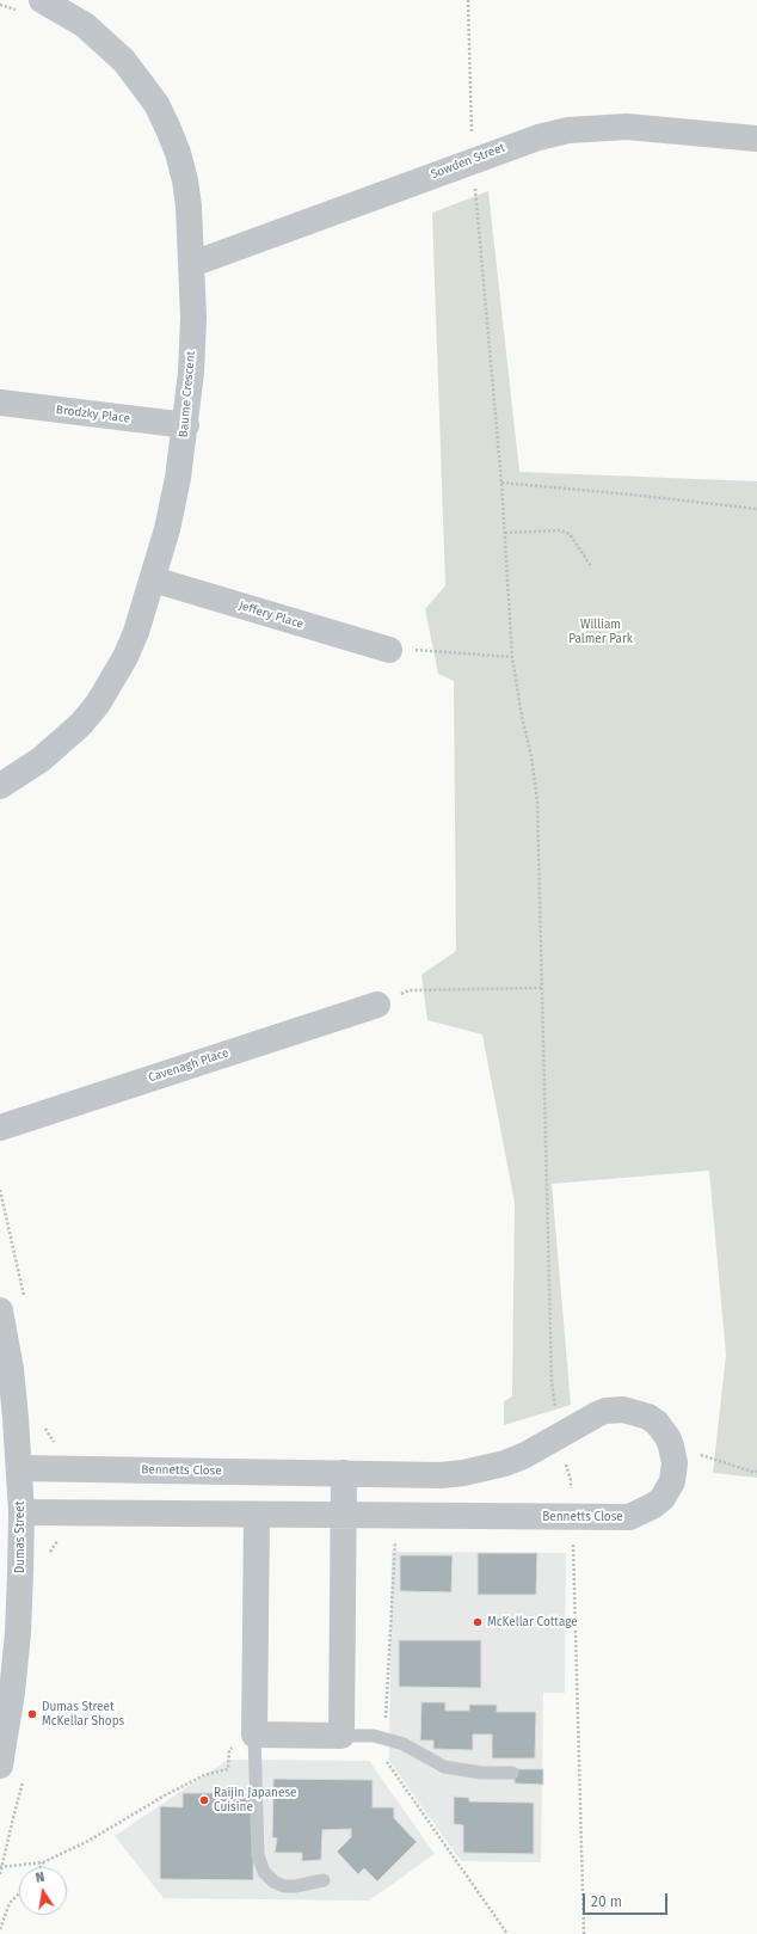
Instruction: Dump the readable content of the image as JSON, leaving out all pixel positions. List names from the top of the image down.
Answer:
{
  "streets": {
    "street": [
      "Sowden Street",
      "Baume Crescent",
      "Brodzky Place",
      "Jeffery Place",
      "Cavenagh Place",
      "Bennetts Close",
      "Dumas Street"
    ]
  },
  "crossings": [
    ["Sowden Street", "Baume Crescent"],
    ["Baume Crescent", "Brodzky Place"],
    ["Baume Crescent", "Jeffery Place"],
    ["Bennetts Close", "Dumas Street"]
  ],
  "parks": ["William Palmer Park"],
  "places": ["McKellar Cottage", "Dumas Street McKellar Shops", "Raijin Japanese Cuisine"],
  "scale_bar": "20 m",
  "north": "top"
}
